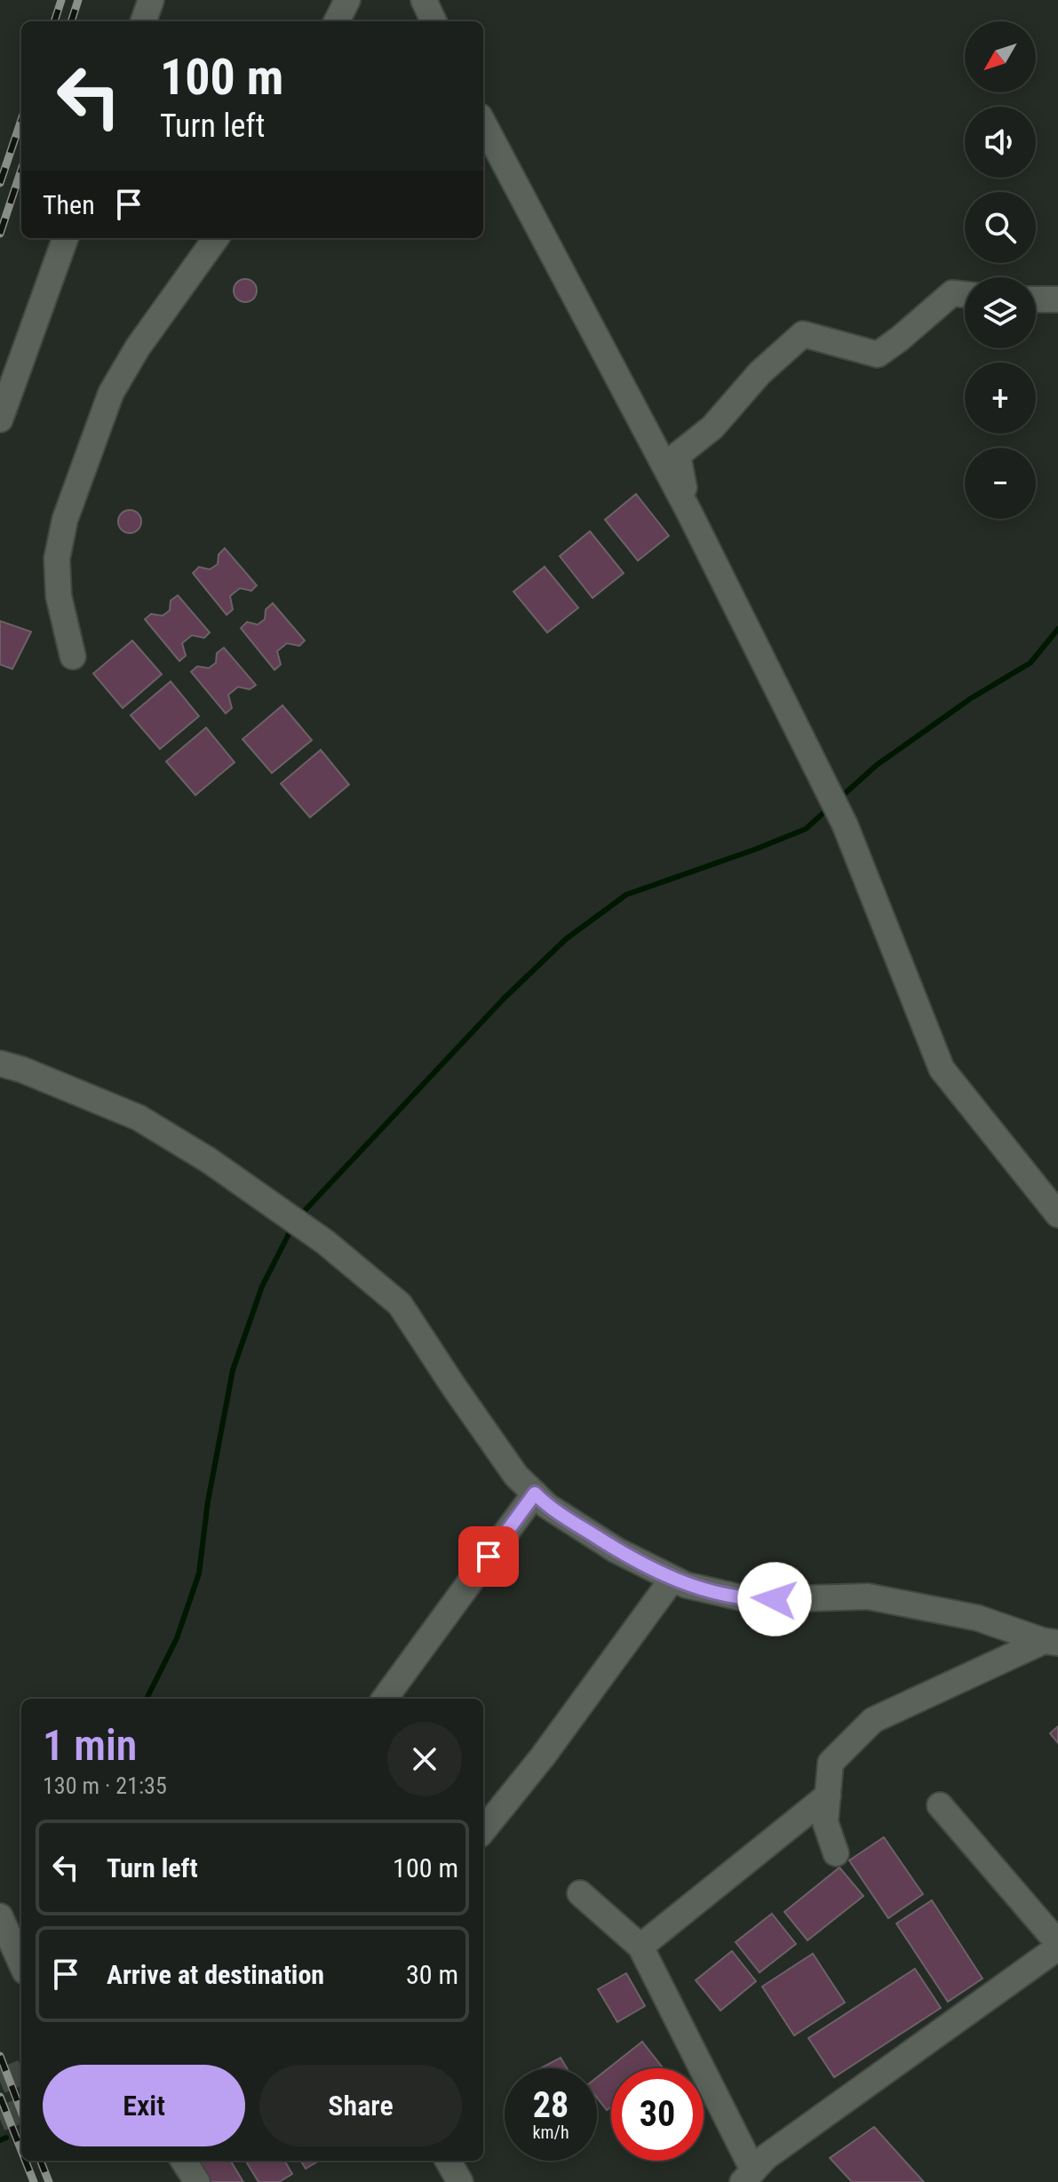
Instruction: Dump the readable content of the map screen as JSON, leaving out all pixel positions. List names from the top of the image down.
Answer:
{
  "north": "bottom left",
  "page": {
    "map_buttons": ["+", "−"],
    "turn": ["100 m", "Turn left"],
    "then": "Then",
    "heading": ["1 min", "130 m · 21:35"],
    "list": [
      {
        "name": "Turn left",
        "value": "100 m"
      },
      {
        "name": "Arrive at destination",
        "value": "30 m"
      }
    ],
    "buttons": ["Exit", "Share"],
    "speed": "28 km/h",
    "limit": "30"
  }
}
